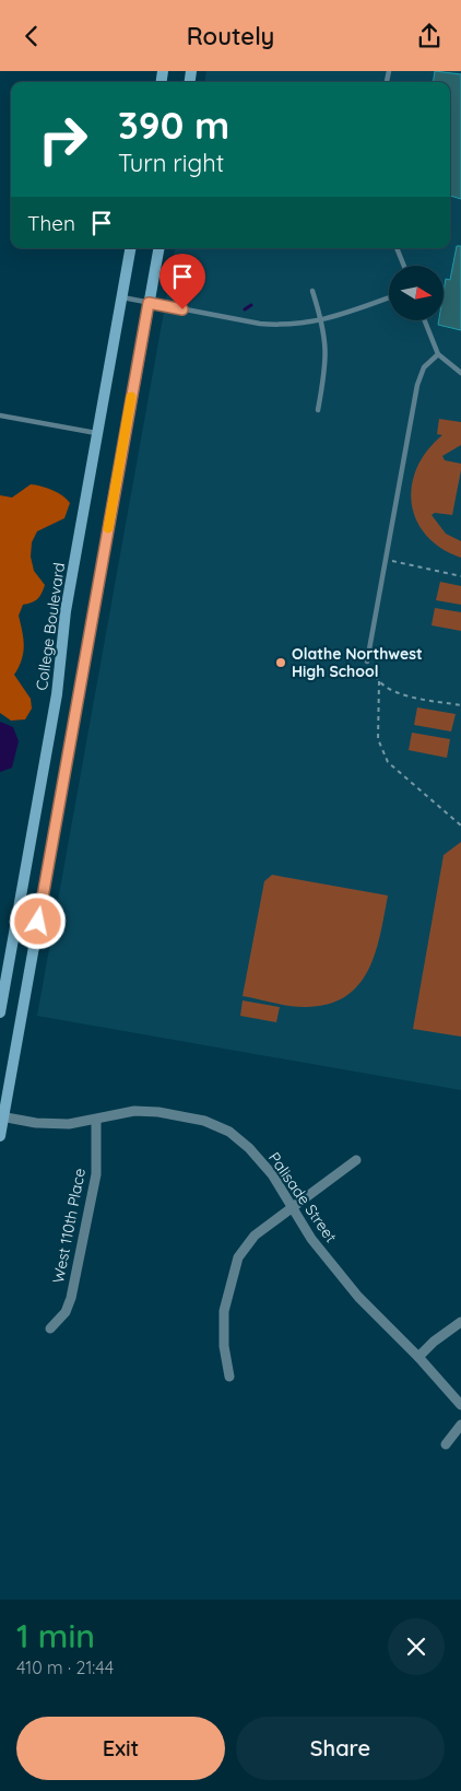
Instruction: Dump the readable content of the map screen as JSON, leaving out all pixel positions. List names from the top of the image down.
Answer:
{
  "streets": {
    "main road": ["College Boulevard"],
    "street": ["Palisade Street", "West 110th Place"]
  },
  "crossings": [
    ["Palisade Street", "West 110th Place"]
  ],
  "places": ["Olathe Northwest High School"],
  "north": "right",
  "page": {
    "header": "Routely",
    "turn": ["390 m", "Turn right"],
    "then": "Then",
    "heading": ["1 min", "410 m · 21:44"],
    "buttons": ["Exit", "Share"]
  }
}
